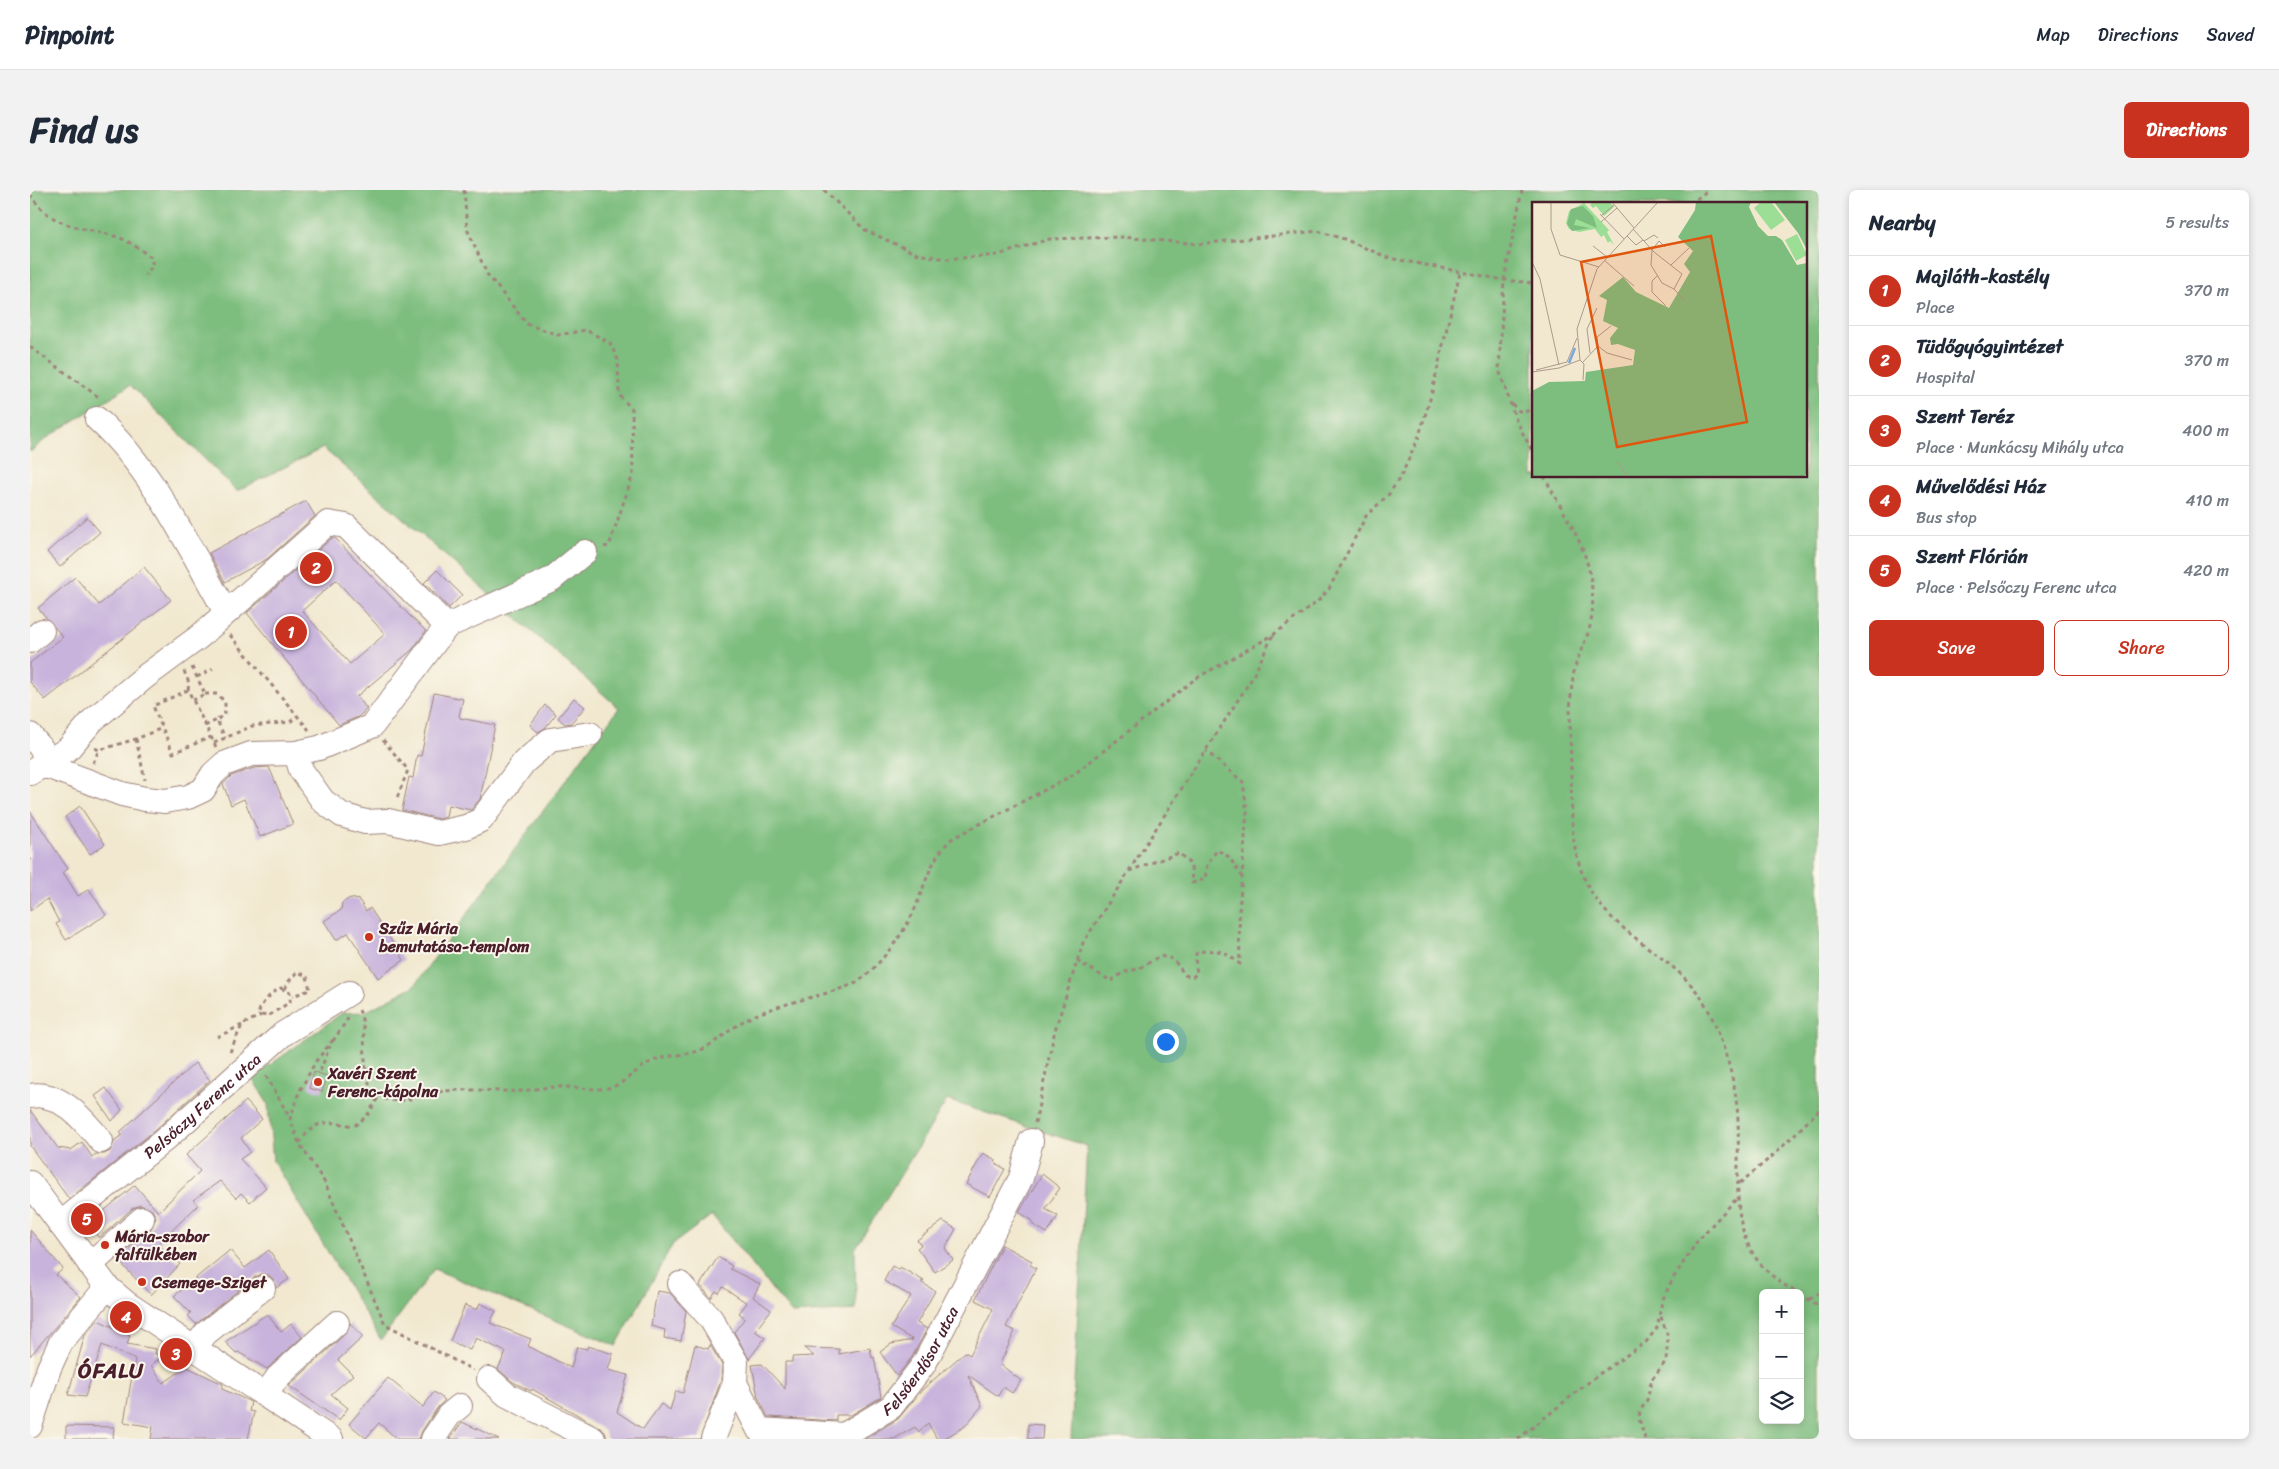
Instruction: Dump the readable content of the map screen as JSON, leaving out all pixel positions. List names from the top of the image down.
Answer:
{
  "streets": {
    "street": ["Pelsőczy Ferenc utca", "Felsőerdősor utca"]
  },
  "districts": ["ÓFALU"],
  "places": [
    "Szűz Mária bemutatása-templom",
    "Xavéri Szent Ferenc-kápolna",
    "Mária-szobor falfülkében",
    "Csemege-Sziget"
  ],
  "page": {
    "header": "Pinpoint",
    "nav": ["Map", "Directions", "Saved"],
    "title": "Find us",
    "buttons": [
      "Directions",
      ["Save", "Share"]
    ],
    "heading": ["Nearby", "5 results"],
    "list": [
      {
        "mark": "1",
        "name": "Majláth-kastély",
        "note": "Place",
        "value": "370 m"
      },
      {
        "mark": "2",
        "name": "Tüdőgyógyintézet",
        "note": "Hospital",
        "value": "370 m"
      },
      {
        "mark": "3",
        "name": "Szent Teréz",
        "note": "Place · Munkácsy Mihály utca",
        "value": "400 m"
      },
      {
        "mark": "4",
        "name": "Művelődési Ház",
        "note": "Bus stop",
        "value": "410 m"
      },
      {
        "mark": "5",
        "name": "Szent Flórián",
        "note": "Place · Pelsőczy Ferenc utca",
        "value": "420 m"
      }
    ],
    "pins": [
      "2",
      "1",
      "5",
      "4",
      "3"
    ],
    "map_buttons": ["+", "−"]
  }
}
